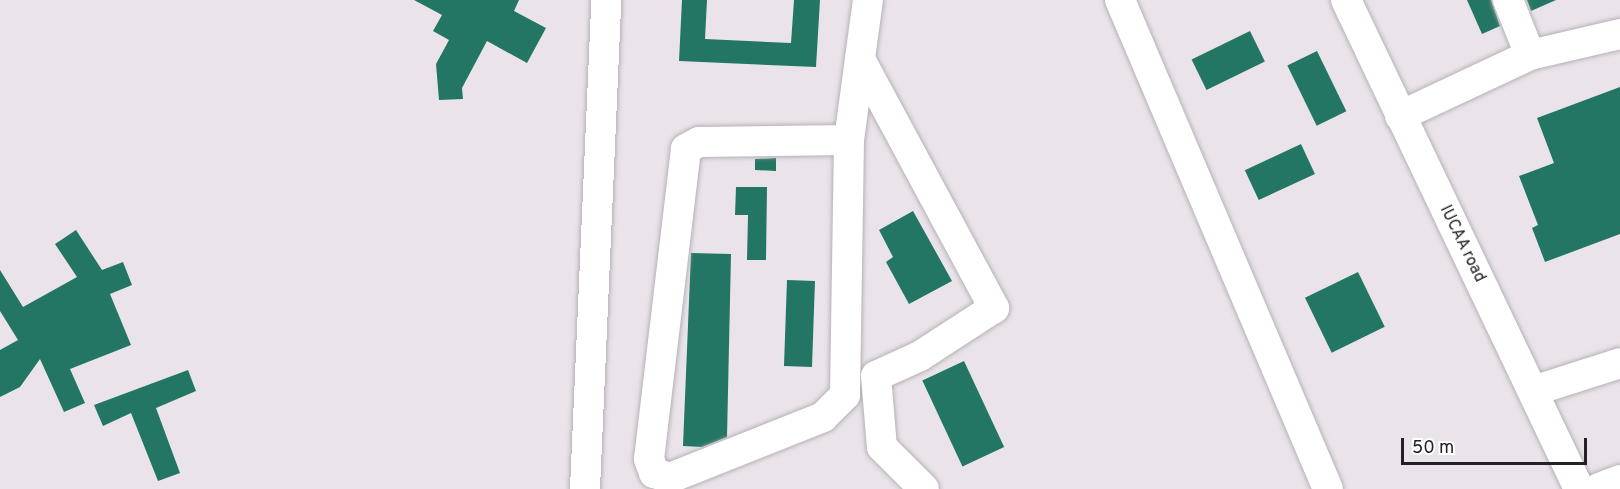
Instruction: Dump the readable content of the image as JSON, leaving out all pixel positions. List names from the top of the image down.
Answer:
{
  "streets": {
    "lane": ["IUCAA road"]
  },
  "scale_bar": "50 m"
}
